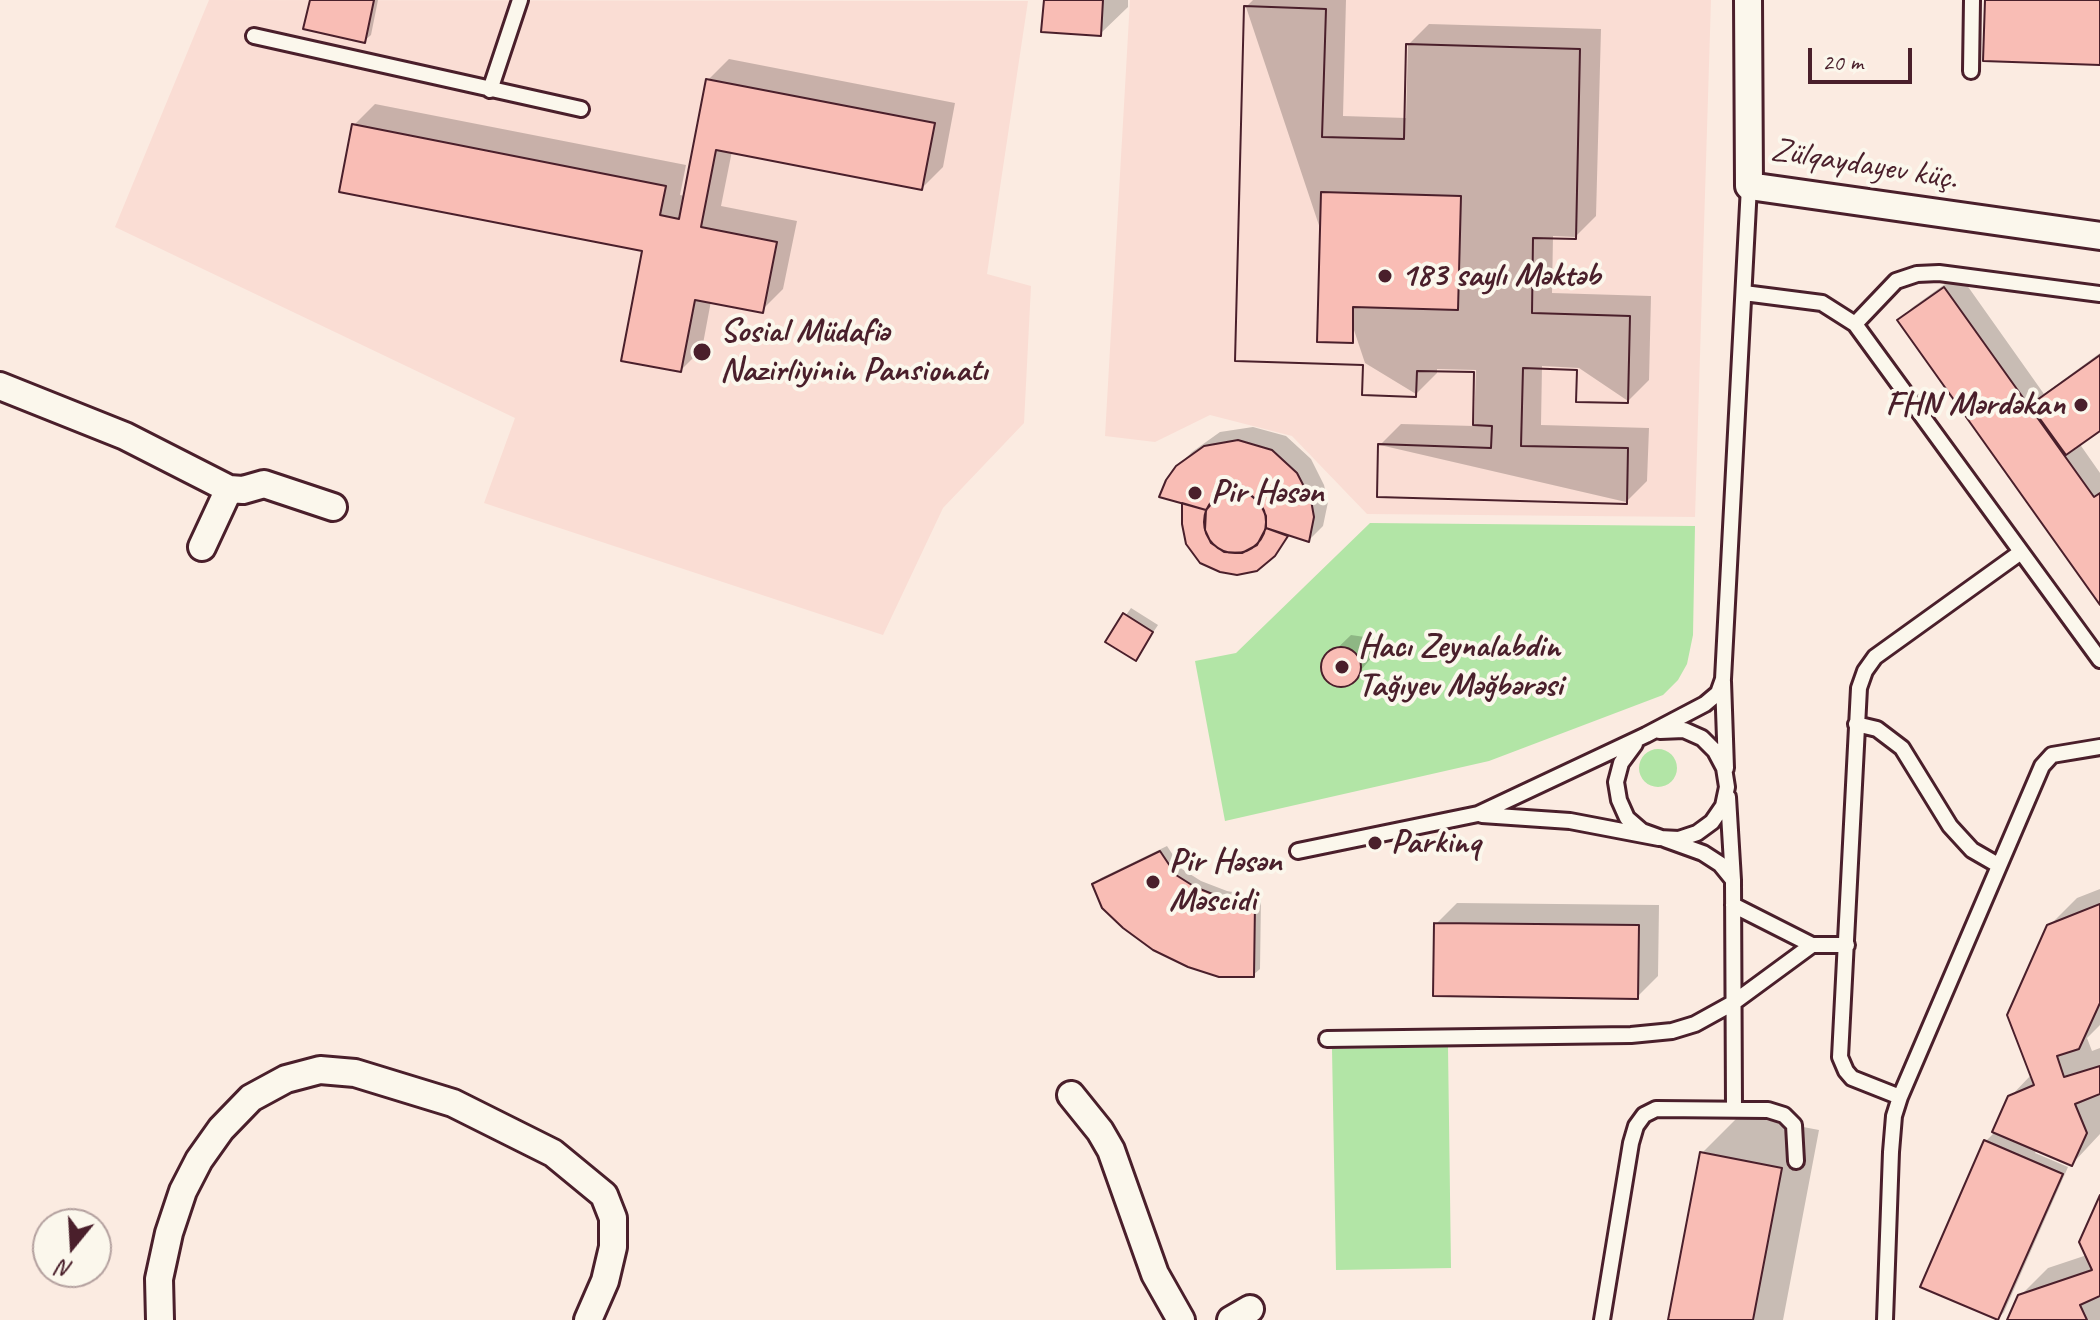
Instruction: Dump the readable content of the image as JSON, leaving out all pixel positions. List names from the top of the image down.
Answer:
{
  "streets": {
    "street": ["Zülqaydayev küç."]
  },
  "places": [
    "183 saylı Məktəb",
    "Sosial Müdafiə Nazirliyinin Pansionatı",
    "FHN Mərdəkan",
    "Pir Həsən",
    "Hacı Zeynalabdin Tağıyev Məğbərəsi",
    "Parkinq",
    "Pir Həsən Məscidi"
  ],
  "scale_bar": "20 m",
  "north": "bottom"
}
